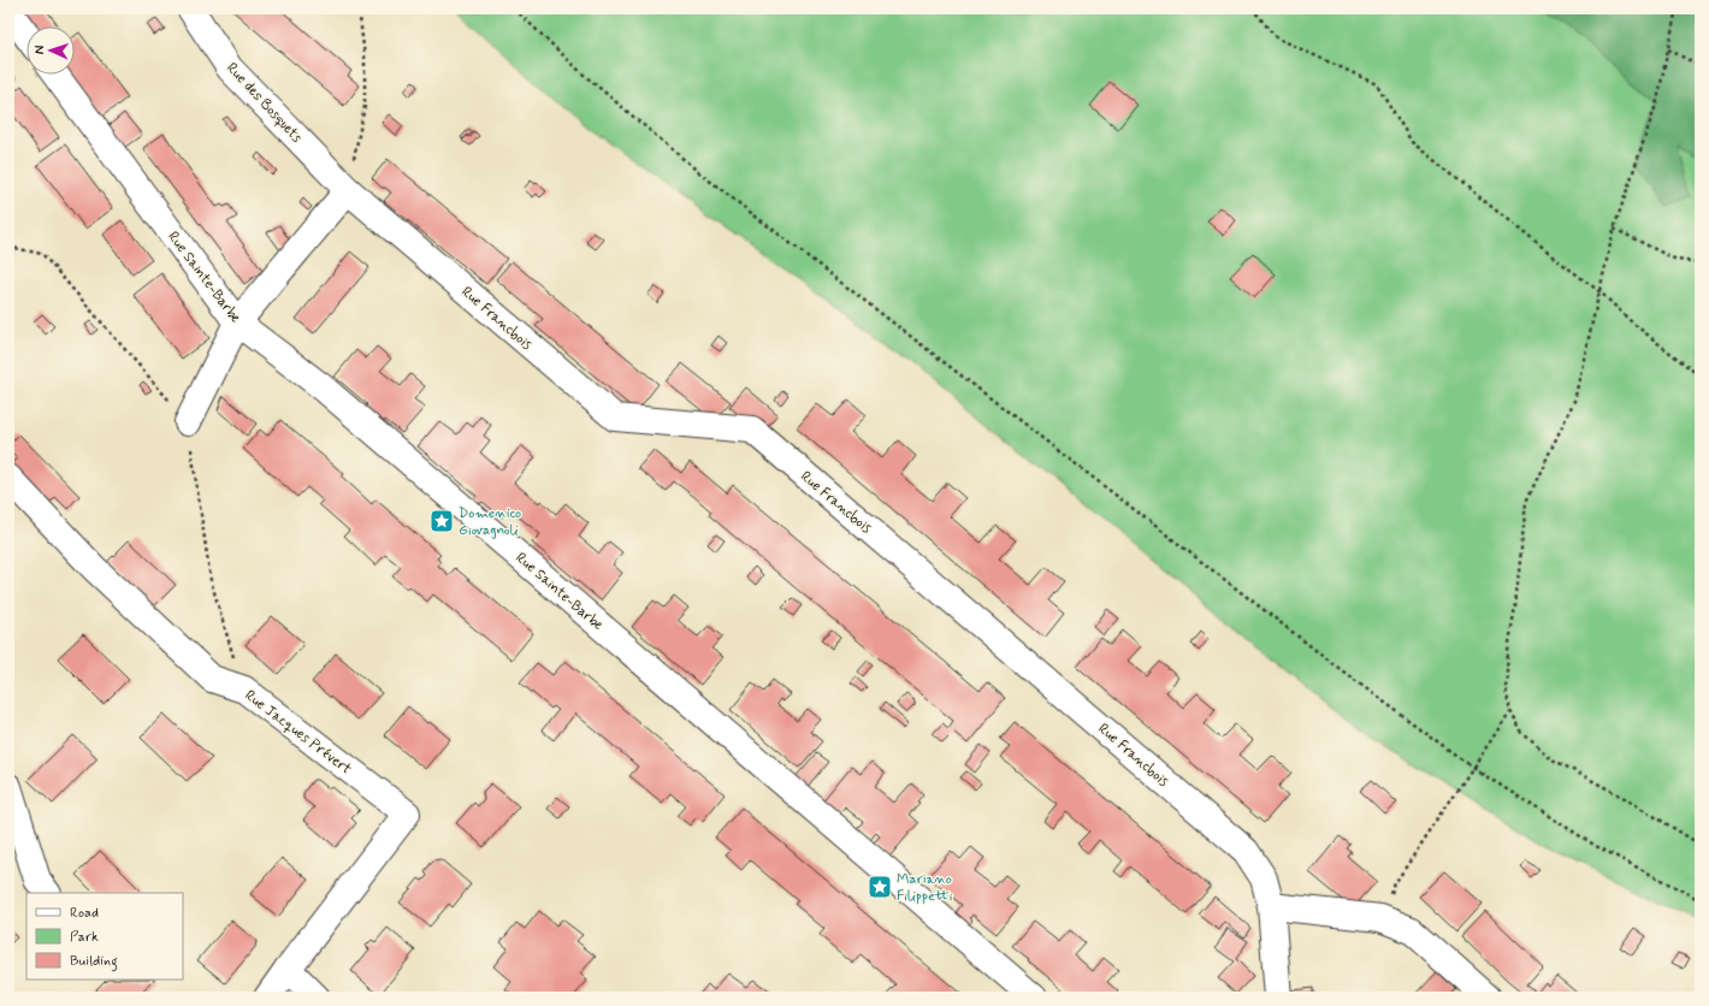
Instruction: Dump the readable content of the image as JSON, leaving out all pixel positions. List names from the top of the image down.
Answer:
{
  "streets": {
    "street": [
      "Rue des Bosquets",
      "Rue Sainte-Barbe",
      "Rue Francbois",
      "Rue Jacques Prévert"
    ]
  },
  "crossings": [
    ["Rue des Bosquets", "Rue Francbois"]
  ],
  "places": {
    "place": ["Domenico Giovagnoli", "Mariano Filippetti"]
  },
  "legend": ["Road", "Park", "Building"],
  "north": "left"
}
